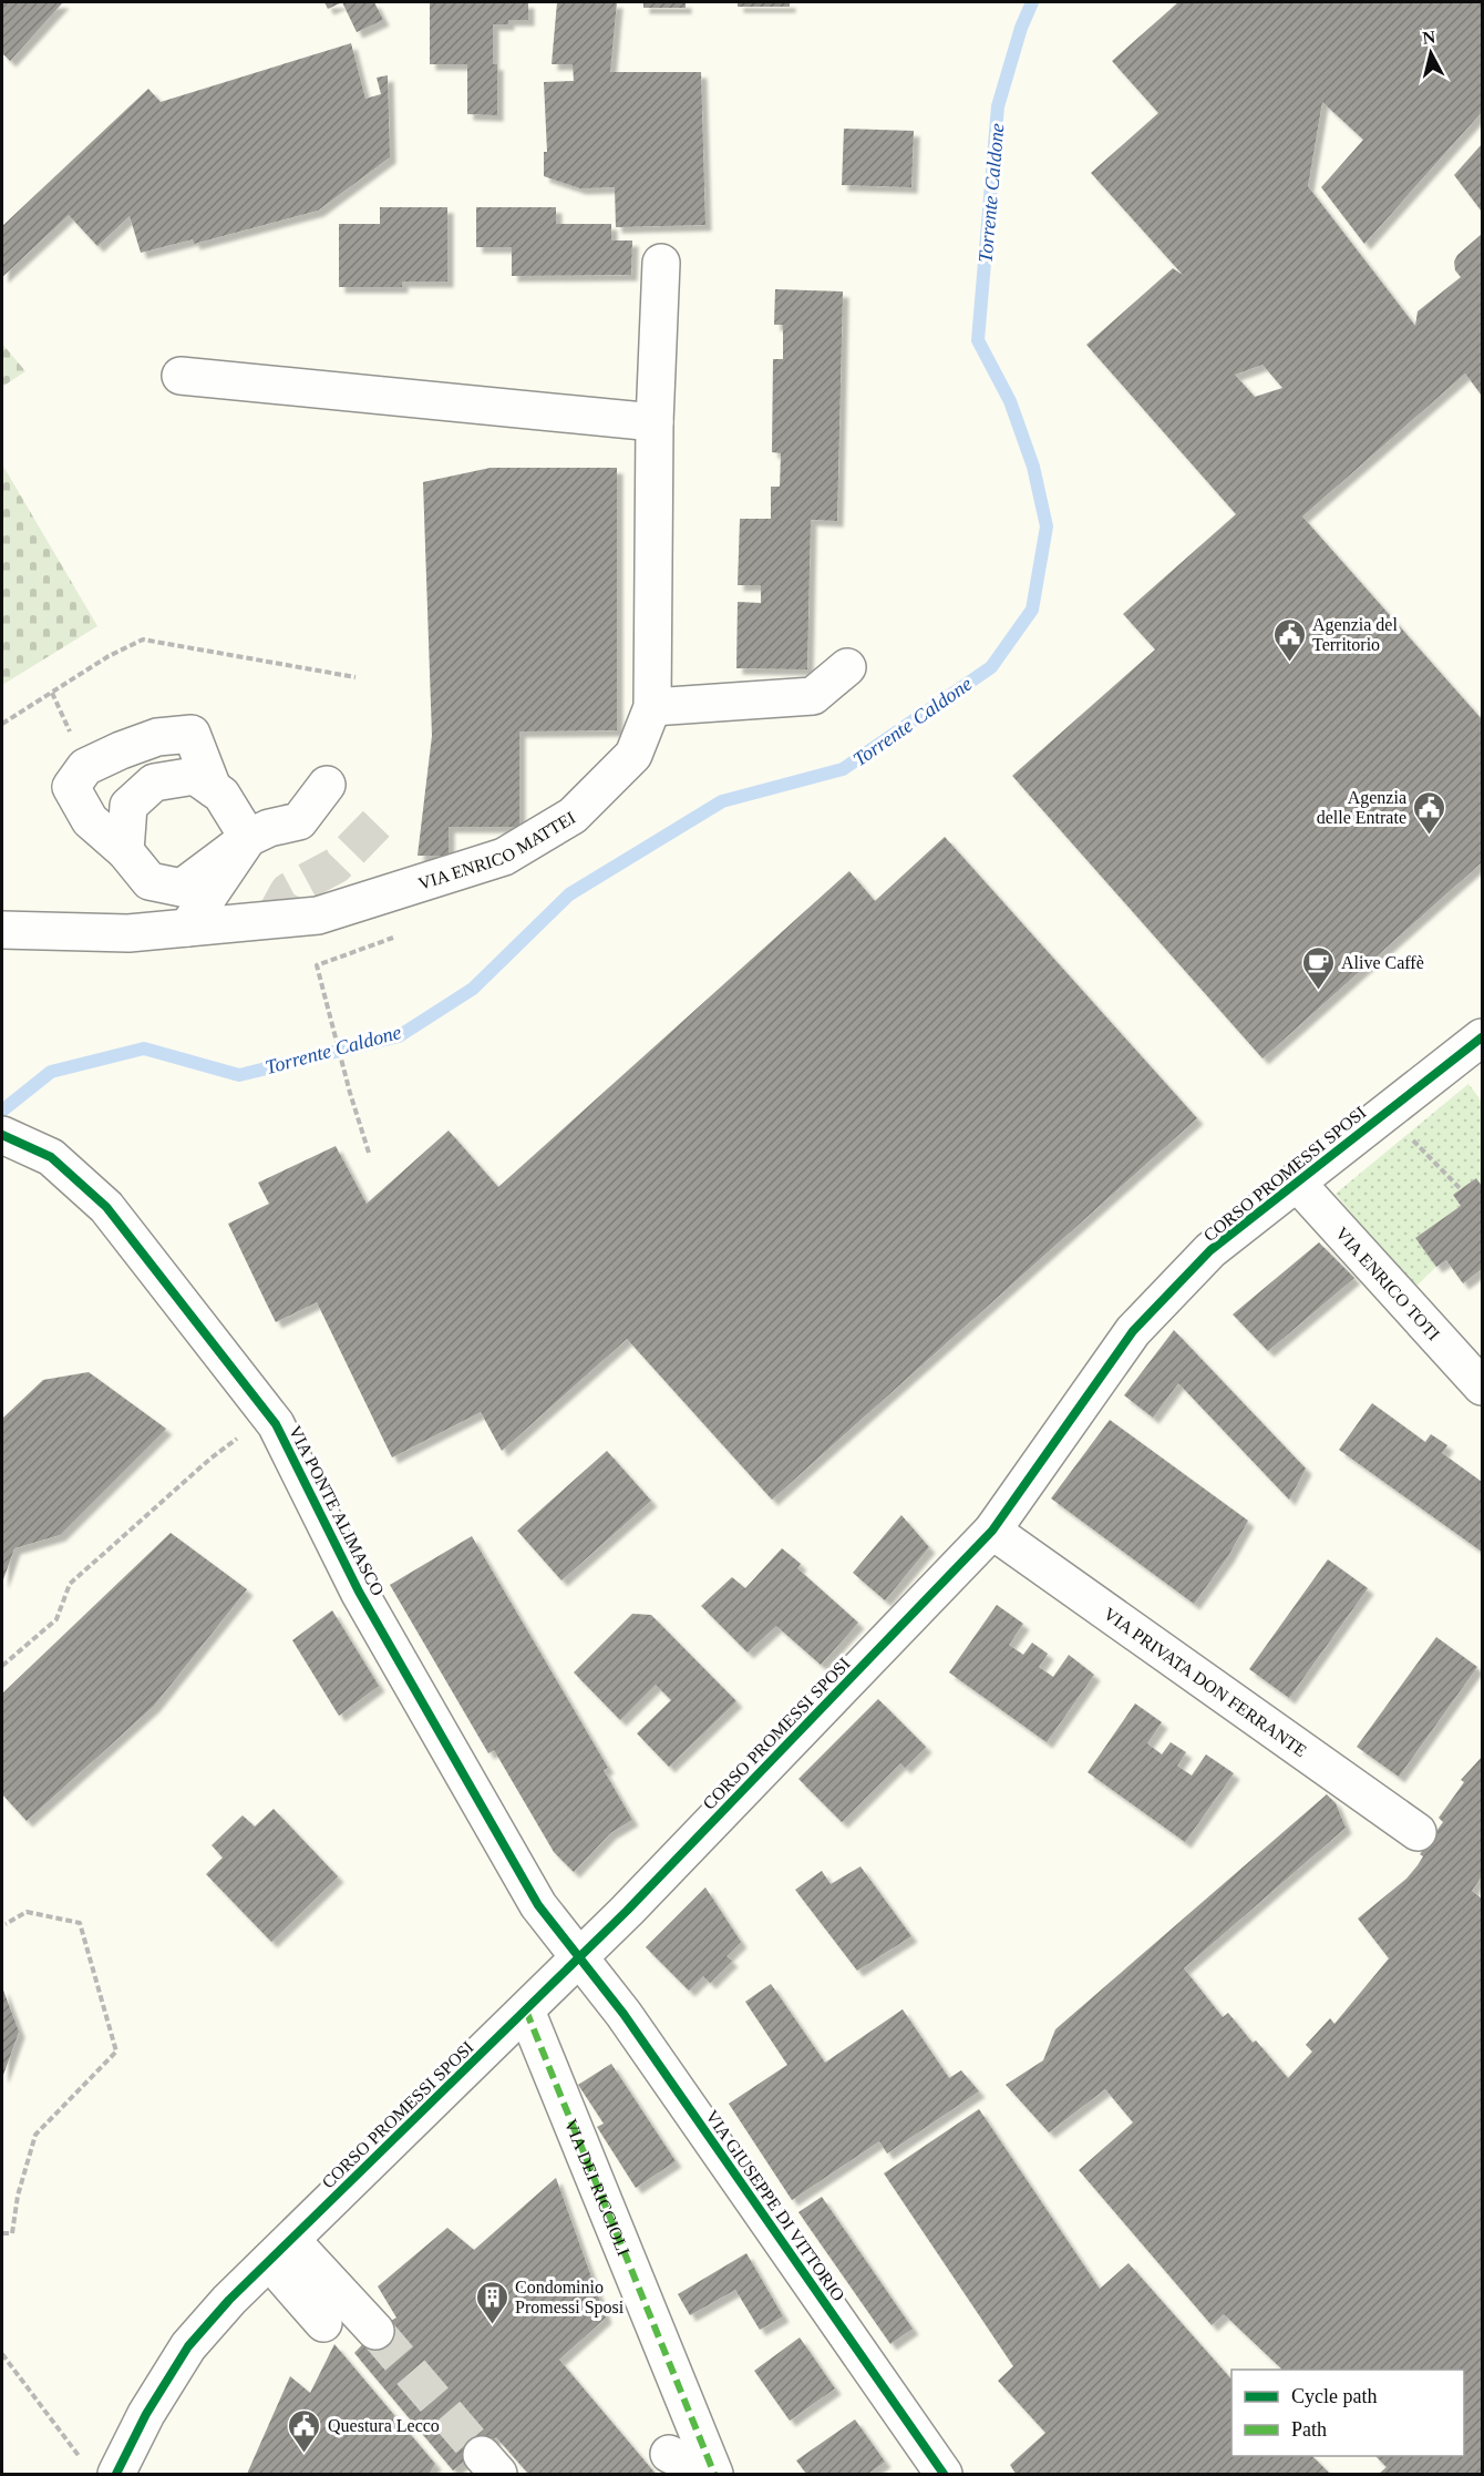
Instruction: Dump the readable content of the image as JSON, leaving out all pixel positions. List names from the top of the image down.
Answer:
{
  "streets": {
    "street": [
      "VIA ENRICO MATTEI",
      "CORSO PROMESSI SPOSI",
      "VIA ENRICO TOTI",
      "VIA PONTE ALIMASCO",
      "VIA PRIVATA DON FERRANTE",
      "VIA DEI RICCIOLI",
      "VIA GIUSEPPE DI VITTORIO"
    ]
  },
  "crossings": [
    ["CORSO PROMESSI SPOSI", "VIA ENRICO TOTI"],
    ["CORSO PROMESSI SPOSI", "VIA PONTE ALIMASCO"],
    ["CORSO PROMESSI SPOSI", "VIA PRIVATA DON FERRANTE"],
    ["CORSO PROMESSI SPOSI", "VIA DEI RICCIOLI"],
    ["CORSO PROMESSI SPOSI", "VIA GIUSEPPE DI VITTORIO"],
    ["VIA PONTE ALIMASCO", "VIA GIUSEPPE DI VITTORIO"]
  ],
  "water": ["Torrente Caldone"],
  "places": {
    "public building": ["Agenzia del Territorio", "Agenzia delle Entrate", "Questura Lecco"],
    "cafe": ["Alive Caffè"],
    "building": ["Condominio Promessi Sposi"]
  },
  "legend": ["Cycle path", "Path"],
  "north": "top"
}
